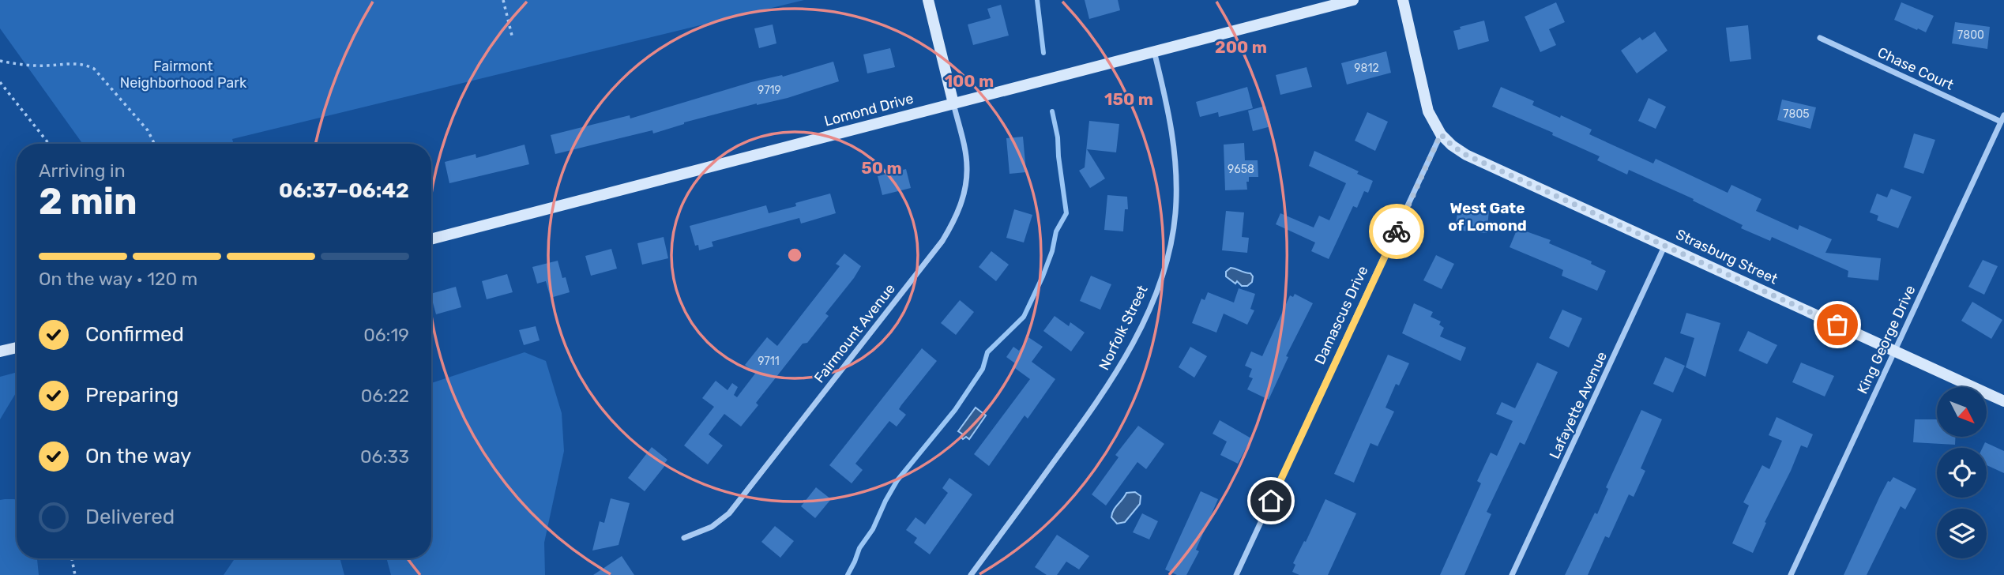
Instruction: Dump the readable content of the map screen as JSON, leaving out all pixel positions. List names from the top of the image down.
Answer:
{
  "streets": {
    "main road": ["Lomond Drive", "Strasburg Street"],
    "street": [
      "Chase Court",
      "Damascus Drive",
      "Norfolk Street",
      "Fairmount Avenue",
      "King George Drive",
      "Lafayette Avenue"
    ]
  },
  "crossings": [
    ["Chase Court", "King George Drive"],
    ["Lomond Drive", "Norfolk Street"],
    ["Lomond Drive", "Fairmount Avenue"],
    ["Strasburg Street", "Damascus Drive"],
    ["Strasburg Street", "King George Drive"],
    ["Strasburg Street", "Lafayette Avenue"]
  ],
  "districts": ["West Gate of Lomond"],
  "parks": ["Fairmont Neighborhood Park"],
  "house_numbers": [
    "7800",
    "9812",
    "9719",
    "7805",
    "9658",
    "9711"
  ],
  "north": "bottom right",
  "page": {
    "heading": ["2 min", "Arriving in", "06:37–06:42"],
    "bar": "On the way · 120 m",
    "list": [
      ["Confirmed", "06:19"],
      ["Preparing", "06:22"],
      ["On the way", "06:33"],
      "Delivered"
    ]
  },
  "rings": [
    "200 m",
    "100 m",
    "150 m",
    "50 m"
  ]
}
